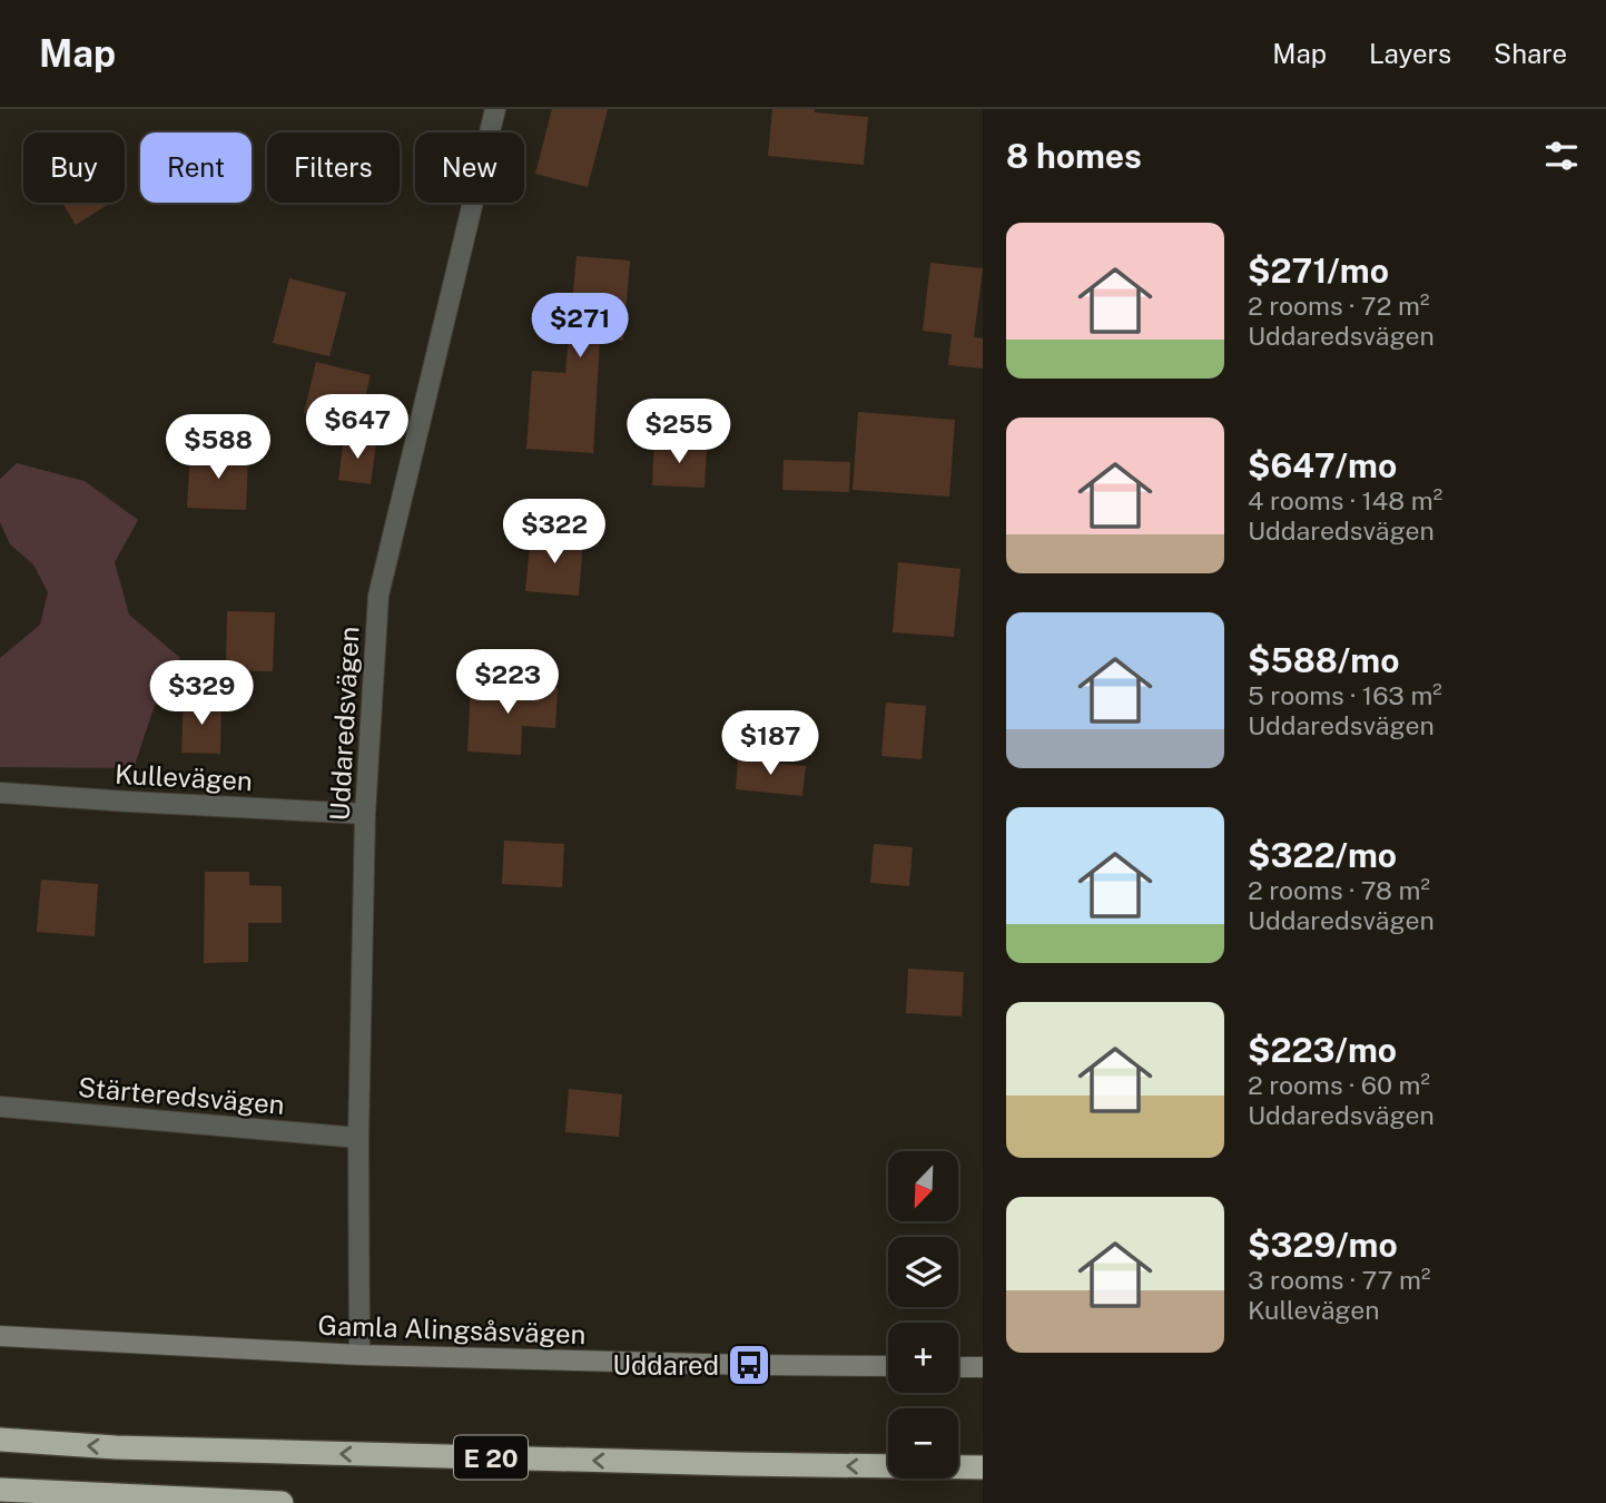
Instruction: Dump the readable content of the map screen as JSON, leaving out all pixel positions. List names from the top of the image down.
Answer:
{
  "streets": {
    "highway": ["E 20"],
    "street": [
      "Uddaredsvägen",
      "Kullevägen",
      "Stärteredsvägen",
      "Gamla Alingsåsvägen"
    ]
  },
  "crossings": [
    ["Uddaredsvägen", "Kullevägen"],
    ["Uddaredsvägen", "Stärteredsvägen"],
    ["Uddaredsvägen", "Gamla Alingsåsvägen"]
  ],
  "places": {
    "bus stop": ["Uddared"]
  },
  "north": "bottom left",
  "page": {
    "header": "Map",
    "nav": ["Map", "Layers", "Share"],
    "heading": "8 homes",
    "chip": [
      "Buy",
      "Rent",
      "Filters",
      "New"
    ],
    "list": [
      {
        "name": "$271/mo",
        "note": "2 rooms · 72 m² · Uddaredsvägen"
      },
      {
        "name": "$647/mo",
        "note": "4 rooms · 148 m² · Uddaredsvägen"
      },
      {
        "name": "$588/mo",
        "note": "5 rooms · 163 m² · Uddaredsvägen"
      },
      {
        "name": "$322/mo",
        "note": "2 rooms · 78 m² · Uddaredsvägen"
      },
      {
        "name": "$223/mo",
        "note": "2 rooms · 60 m² · Uddaredsvägen"
      },
      {
        "name": "$329/mo",
        "note": "3 rooms · 77 m² · Kullevägen"
      }
    ],
    "price": [
      "$271",
      "$647",
      "$255",
      "$588",
      "$322",
      "$223",
      "$329",
      "$187"
    ],
    "map_buttons": ["+", "−"]
  }
}
